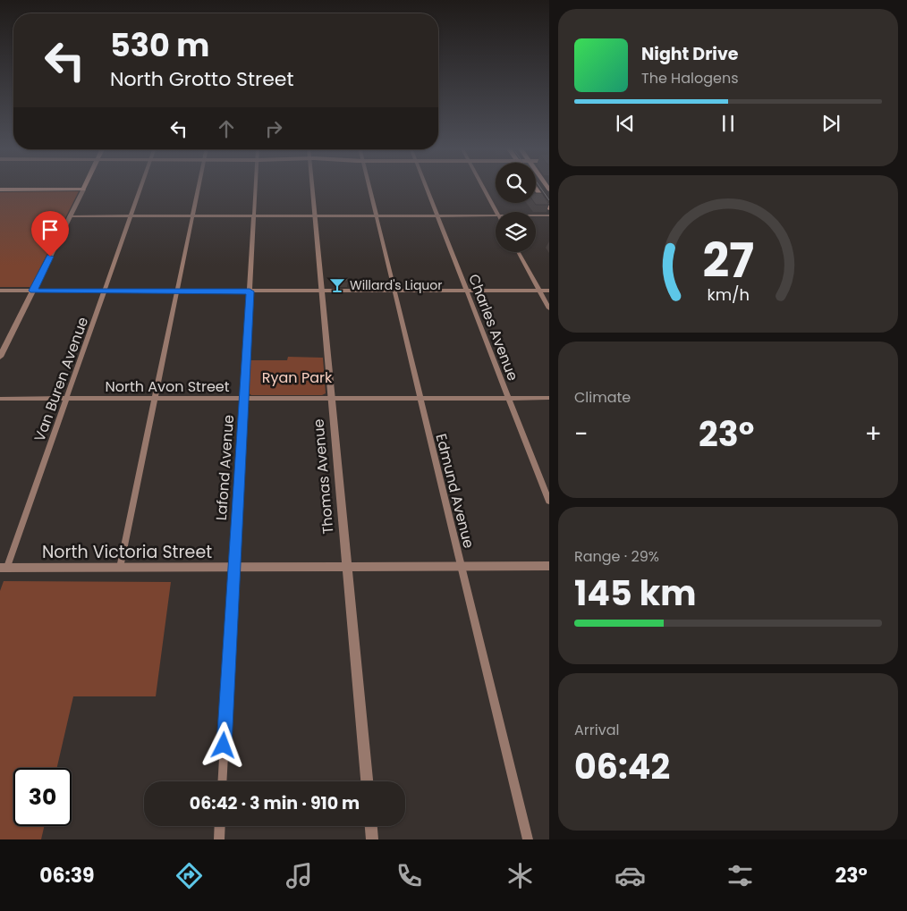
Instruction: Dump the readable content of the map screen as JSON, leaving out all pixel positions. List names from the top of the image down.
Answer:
{
  "streets": {
    "street": [
      "Charles Avenue",
      "Van Buren Avenue",
      "North Avon Street",
      "Lafond Avenue",
      "Thomas Avenue",
      "Edmund Avenue",
      "North Victoria Street"
    ]
  },
  "crossings": [
    ["Charles Avenue", "North Avon Street"],
    ["Van Buren Avenue", "North Avon Street"],
    ["Van Buren Avenue", "North Victoria Street"],
    ["North Avon Street", "Lafond Avenue"],
    ["North Avon Street", "Thomas Avenue"],
    ["North Avon Street", "Edmund Avenue"],
    ["Lafond Avenue", "North Victoria Street"],
    ["Thomas Avenue", "North Victoria Street"],
    ["Edmund Avenue", "North Victoria Street"]
  ],
  "parks": ["Ryan Park"],
  "places": {
    "bar": ["Willard's Liquor"]
  },
  "page": {
    "turn": ["530 m", "North Grotto Street"],
    "song": ["Night Drive", "The Halogens"],
    "tile": [
      "Climate",
      ["Range · 29%", "145 km"],
      ["Arrival", "06:42"]
    ],
    "heat": ["−", "23°", "+"],
    "limit": "30",
    "trip": "06:42 · 3 min · 910 m",
    "tabs": ["06:39", "23°"],
    "gauge": ["27", "km/h"]
  }
}
